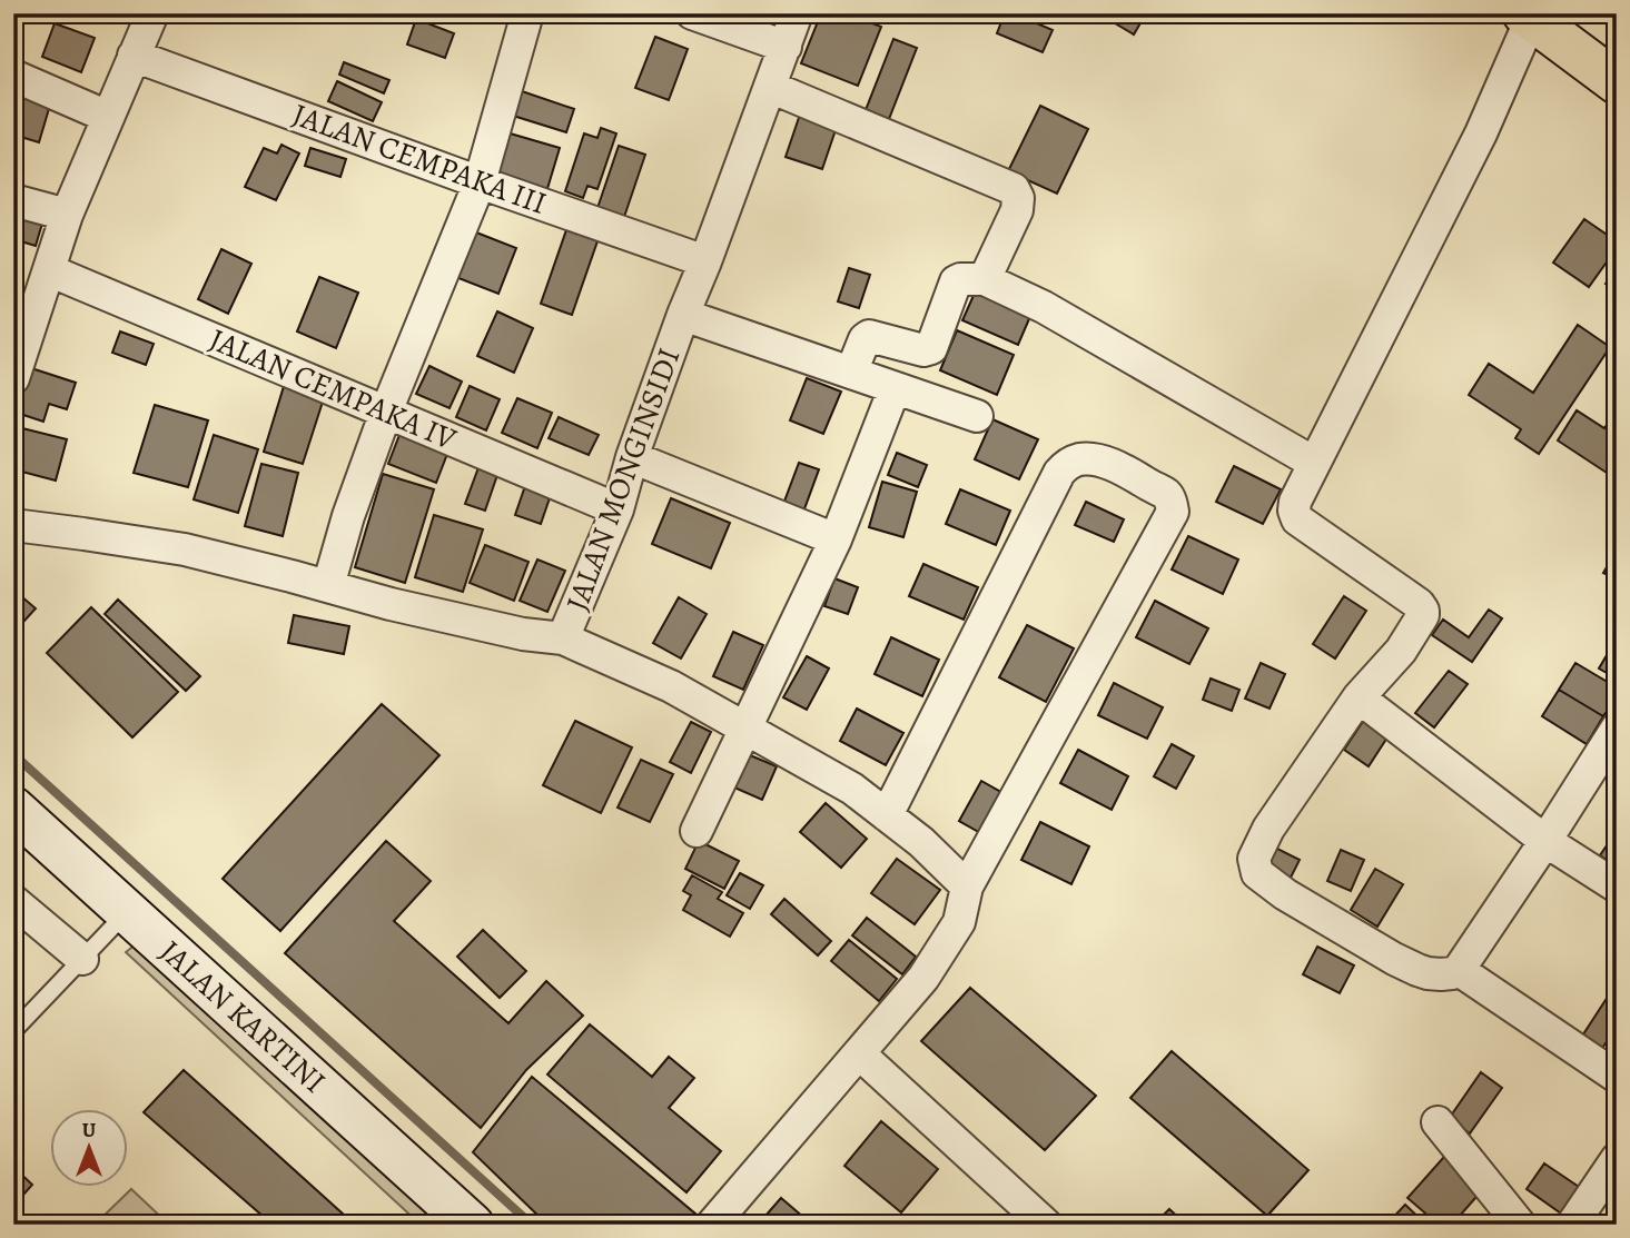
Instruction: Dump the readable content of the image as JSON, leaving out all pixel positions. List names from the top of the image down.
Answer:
{
  "streets": {
    "main road": ["JALAN KARTINI"],
    "street": ["JALAN CEMPAKA III", "JALAN CEMPAKA IV", "JALAN MONGINSIDI"]
  },
  "crossings": [
    ["JALAN CEMPAKA III", "JALAN MONGINSIDI"],
    ["JALAN CEMPAKA IV", "JALAN MONGINSIDI"]
  ],
  "north": "top"
}
